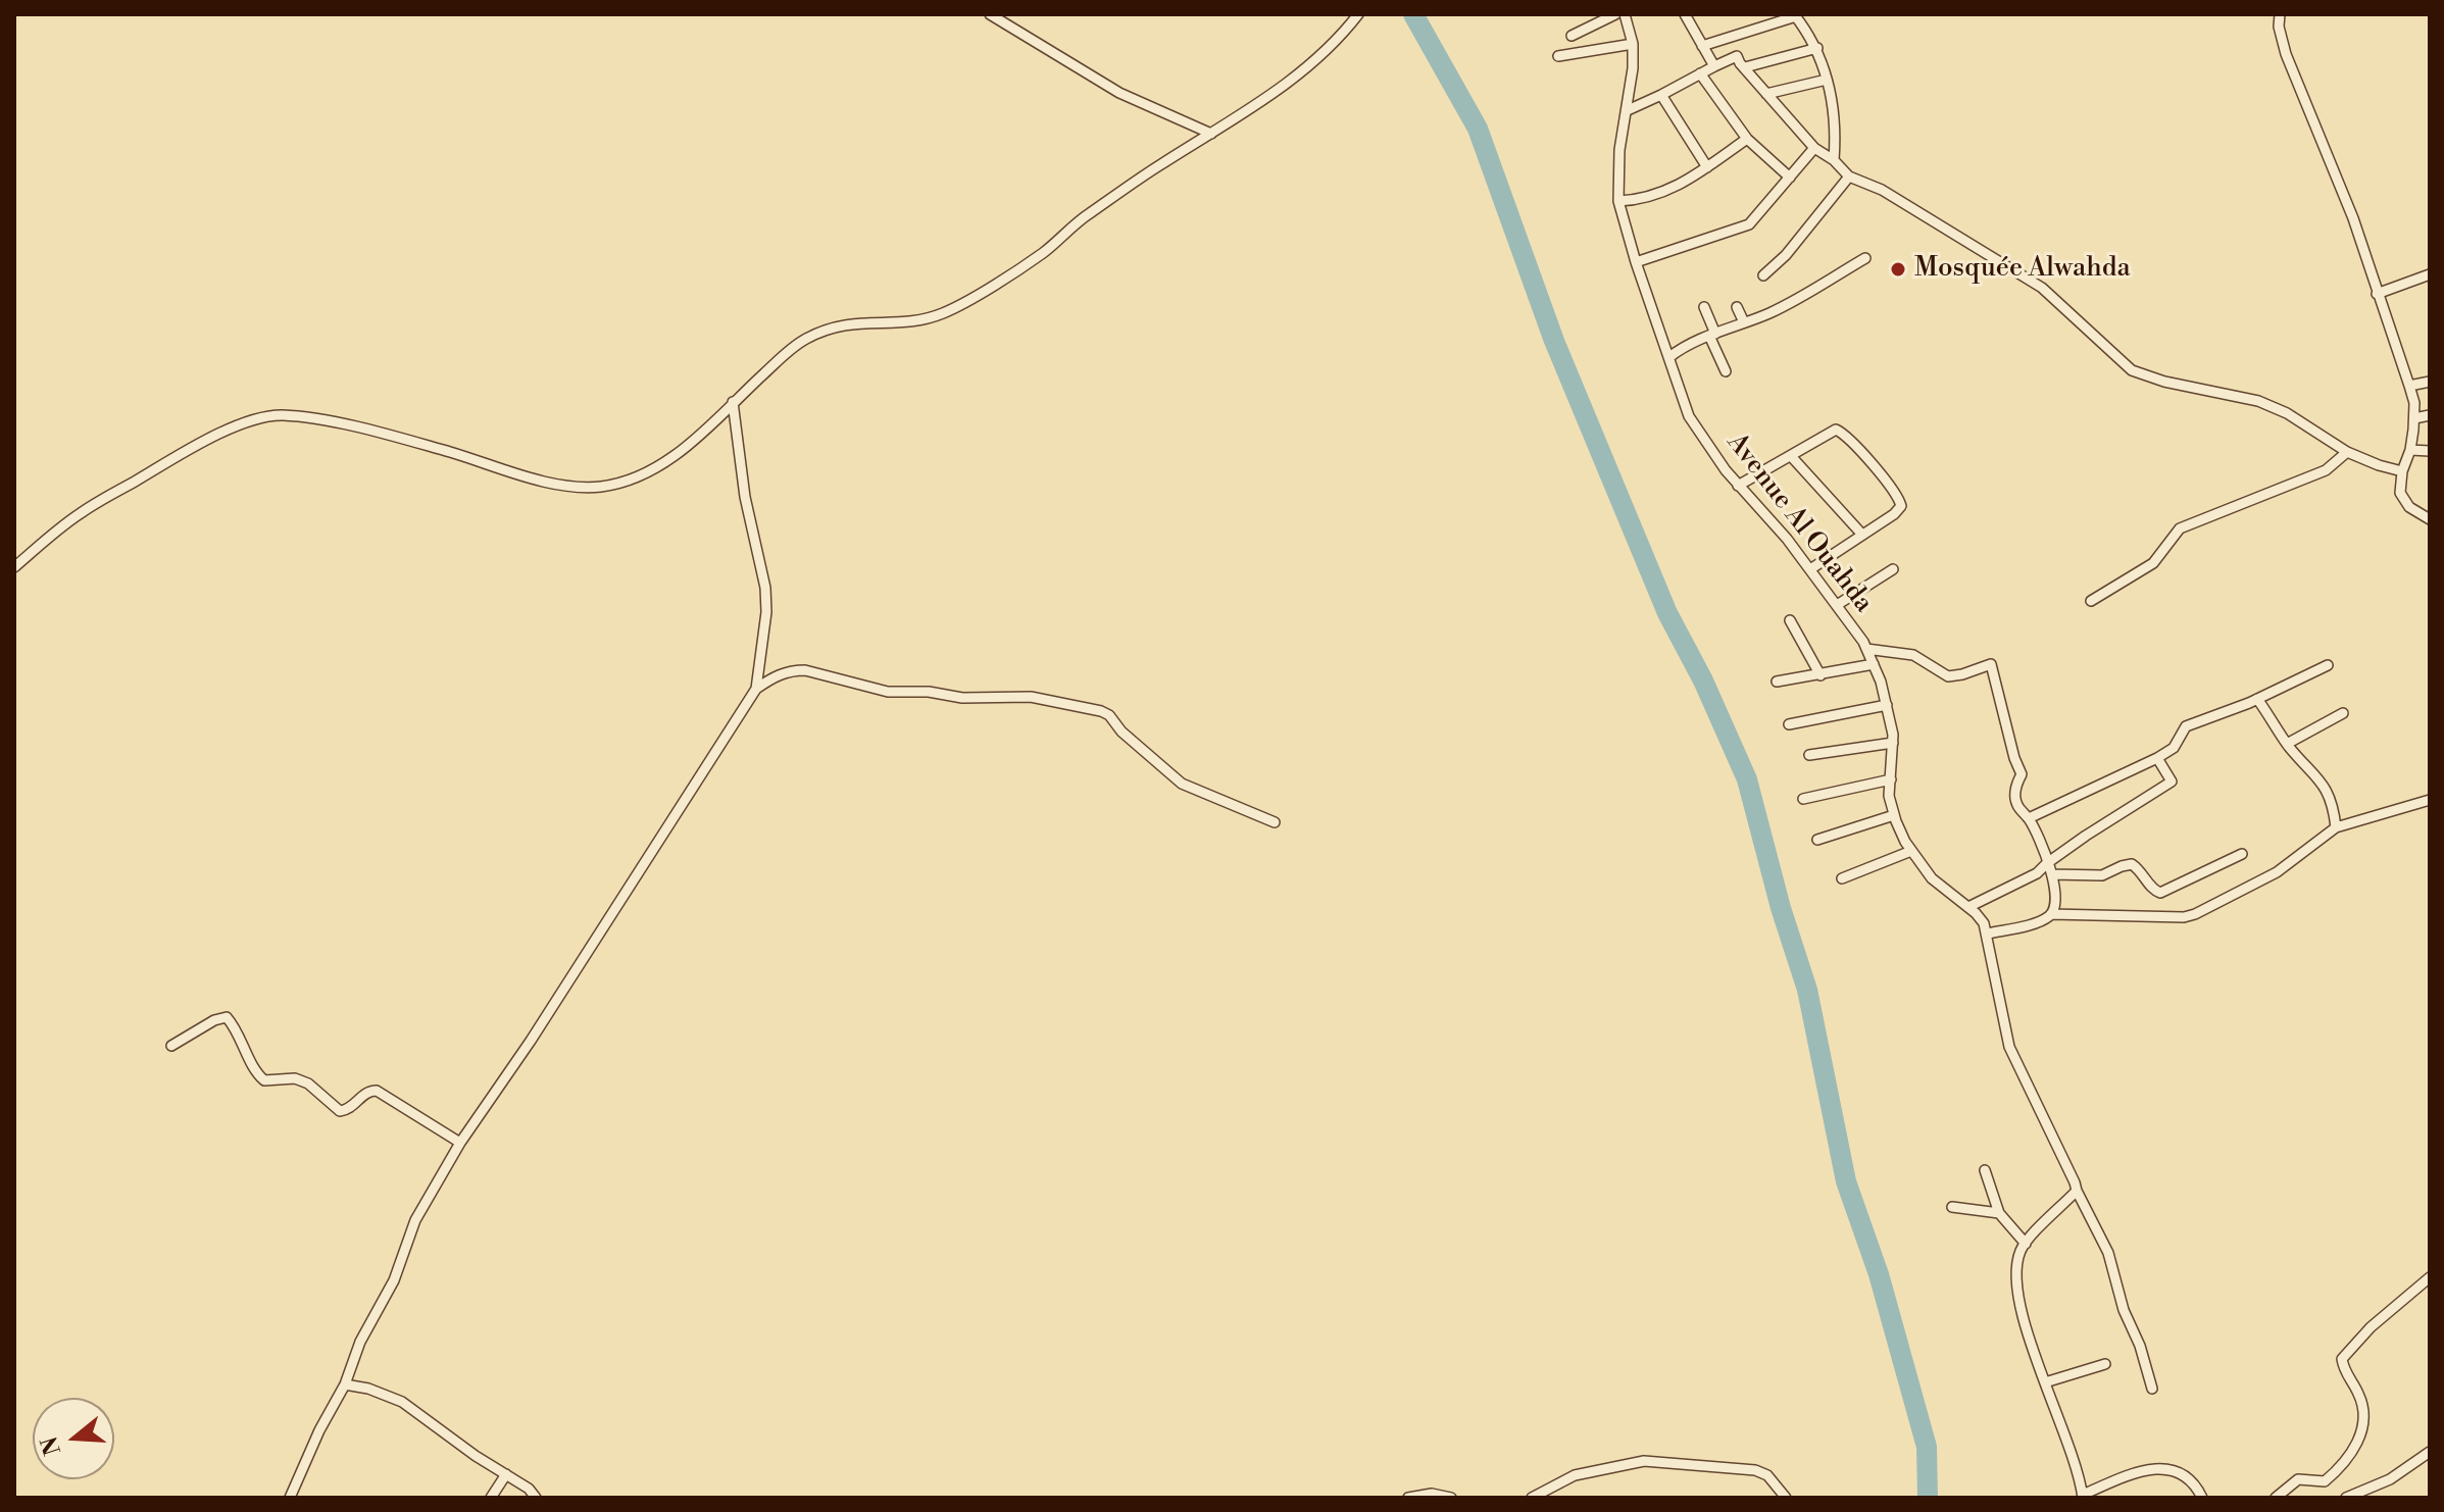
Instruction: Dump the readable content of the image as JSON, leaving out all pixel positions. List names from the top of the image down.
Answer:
{
  "streets": {
    "street": ["Avenue Al Ouahda"]
  },
  "places": ["Mosquée Alwahda"],
  "north": "left"
}
